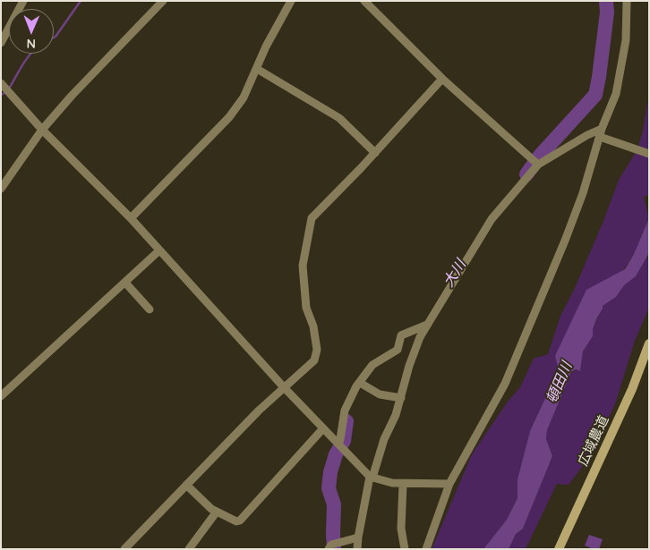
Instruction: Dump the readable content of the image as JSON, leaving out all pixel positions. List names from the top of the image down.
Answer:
{
  "streets": {
    "street": ["広域農道"]
  },
  "water": ["大川", "頓田川"],
  "north": "bottom"
}
